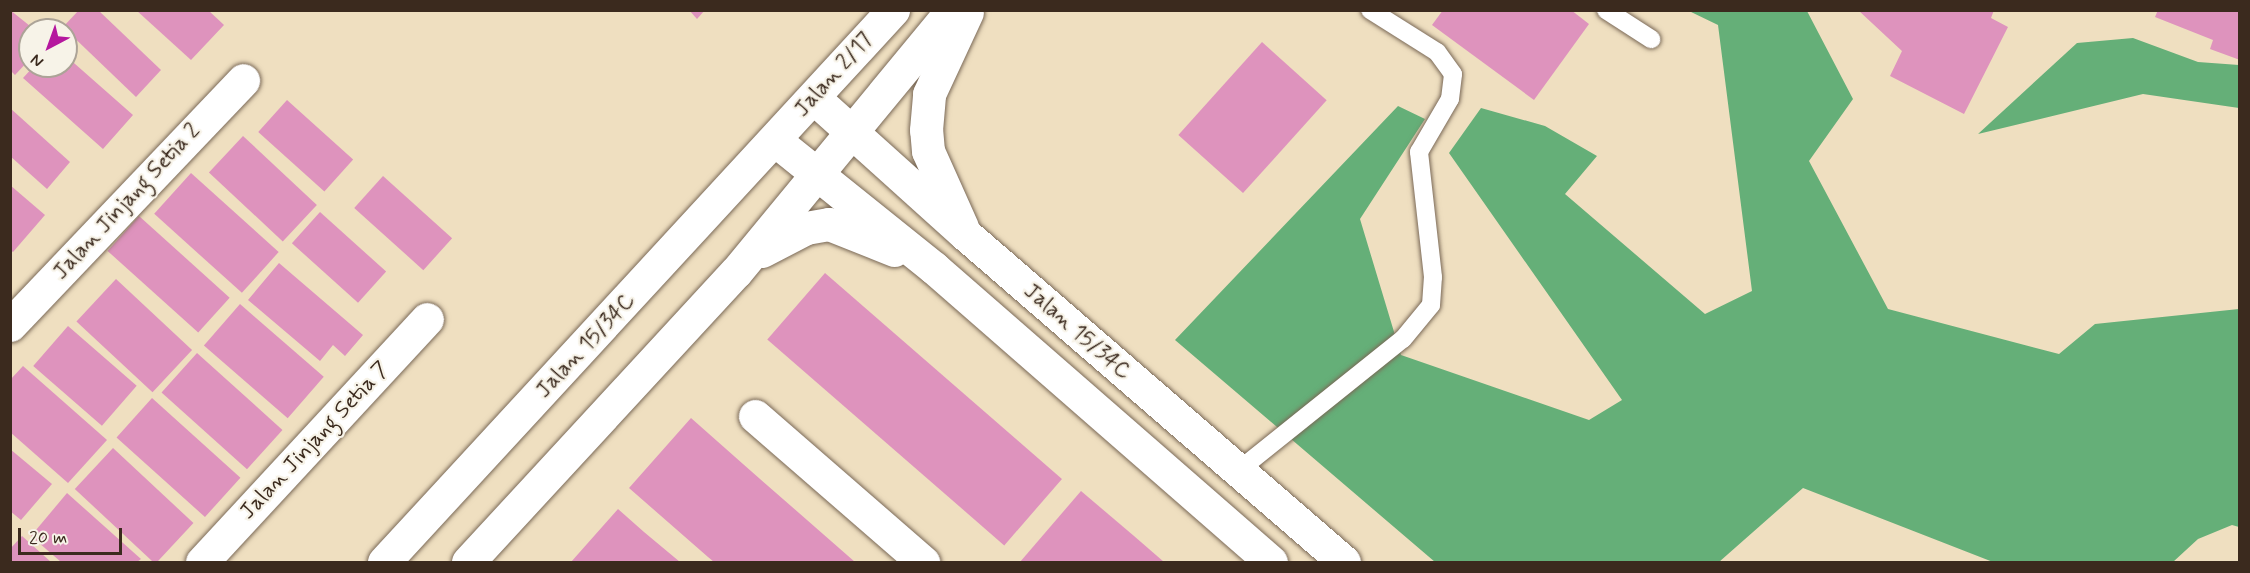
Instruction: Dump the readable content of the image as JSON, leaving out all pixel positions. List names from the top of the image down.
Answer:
{
  "streets": {
    "street": [
      "Jalan 2/17",
      "Jalan Jinjang Setia 2",
      "Jalan 15/34C",
      "Jalan Jinjang Setia 7"
    ]
  },
  "crossings": [
    ["Jalan 2/17", "Jalan 15/34C"]
  ],
  "scale_bar": "20 m",
  "north": "bottom left"
}
